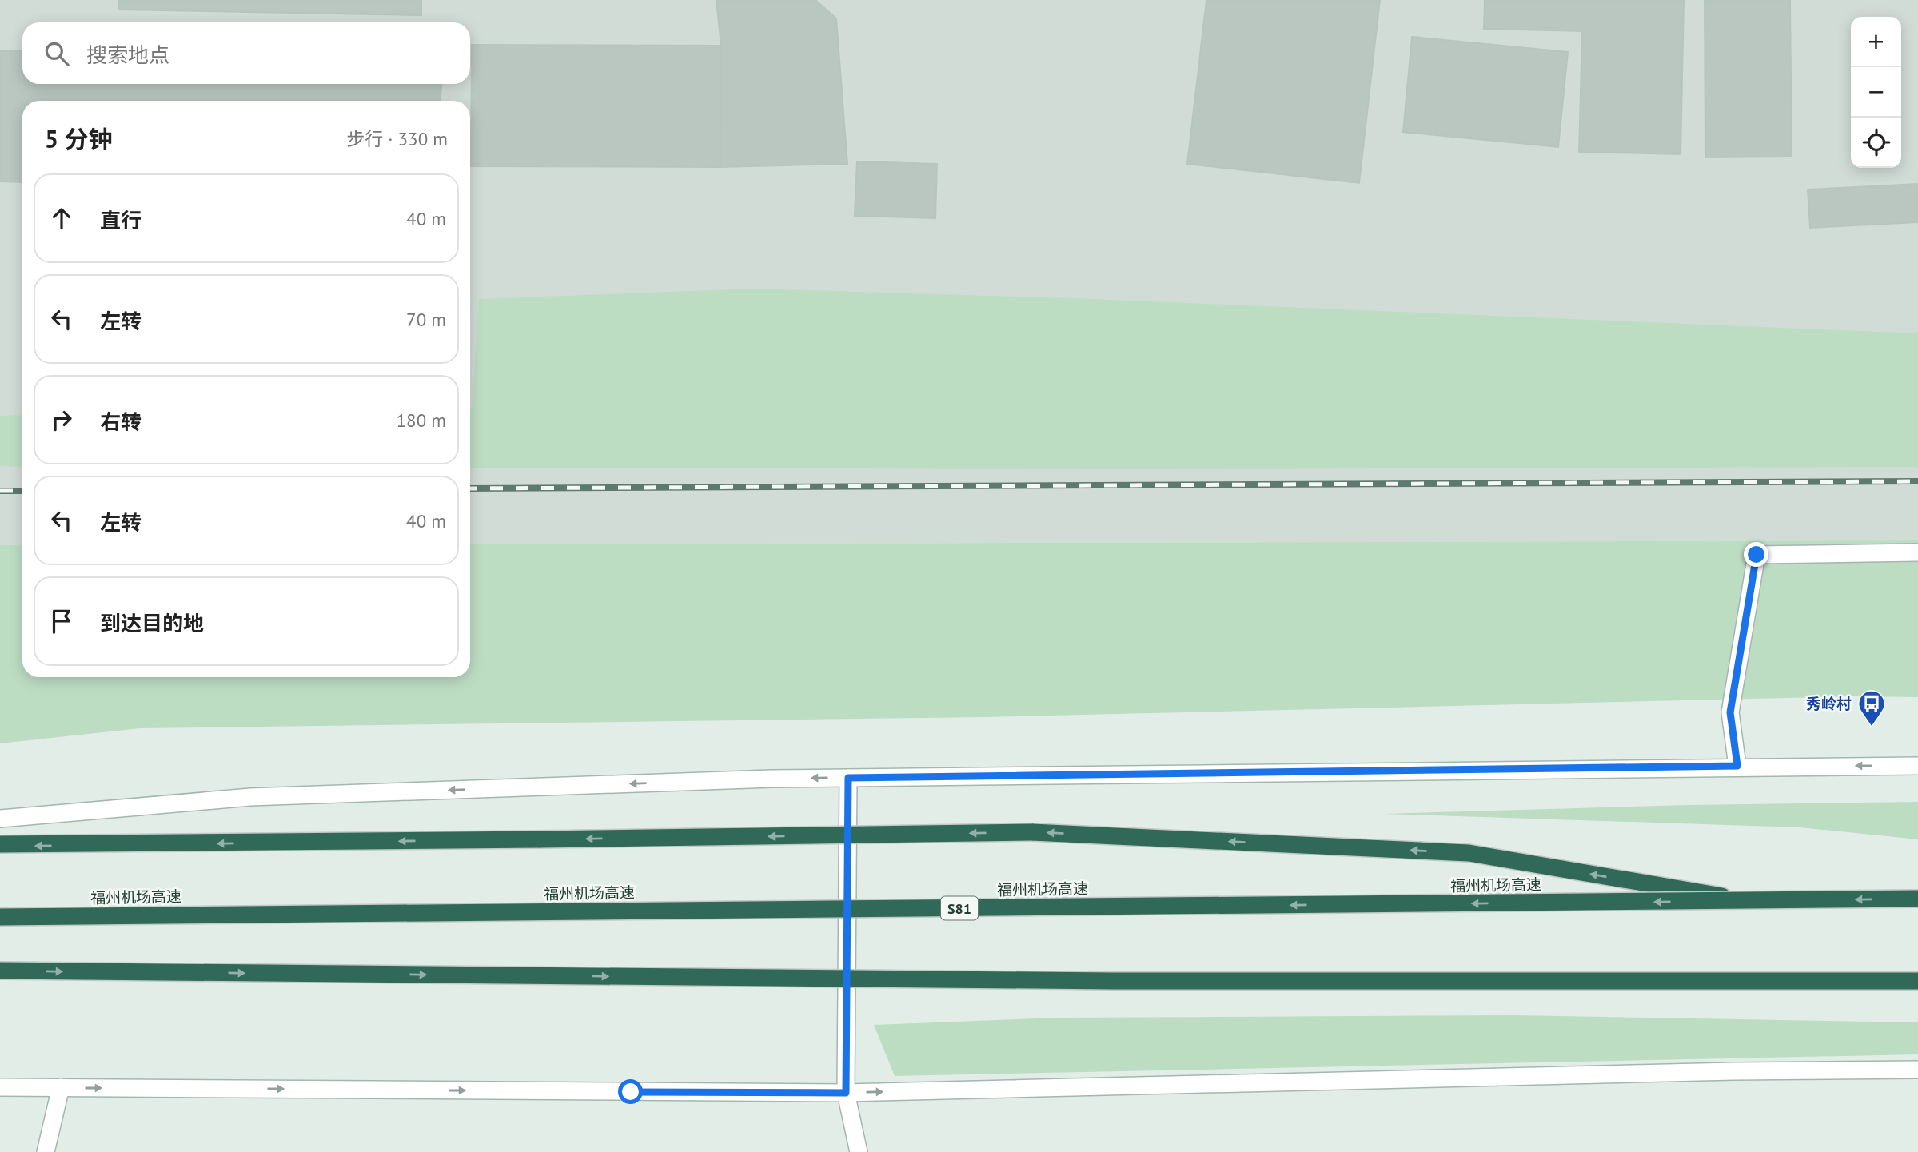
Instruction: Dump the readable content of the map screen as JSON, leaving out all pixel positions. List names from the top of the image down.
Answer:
{
  "streets": {
    "highway": ["福州机场高速", "S81"]
  },
  "places": {
    "bus stop": ["秀岭村"]
  },
  "page": {
    "map_buttons": ["+", "−"],
    "search": "搜索地点",
    "heading": ["5 分钟", "步行 · 330 m"],
    "list": [
      ["直行", "40 m"],
      ["左转", "70 m"],
      ["右转", "180 m"],
      ["左转", "40 m"],
      "到达目的地"
    ]
  }
}
